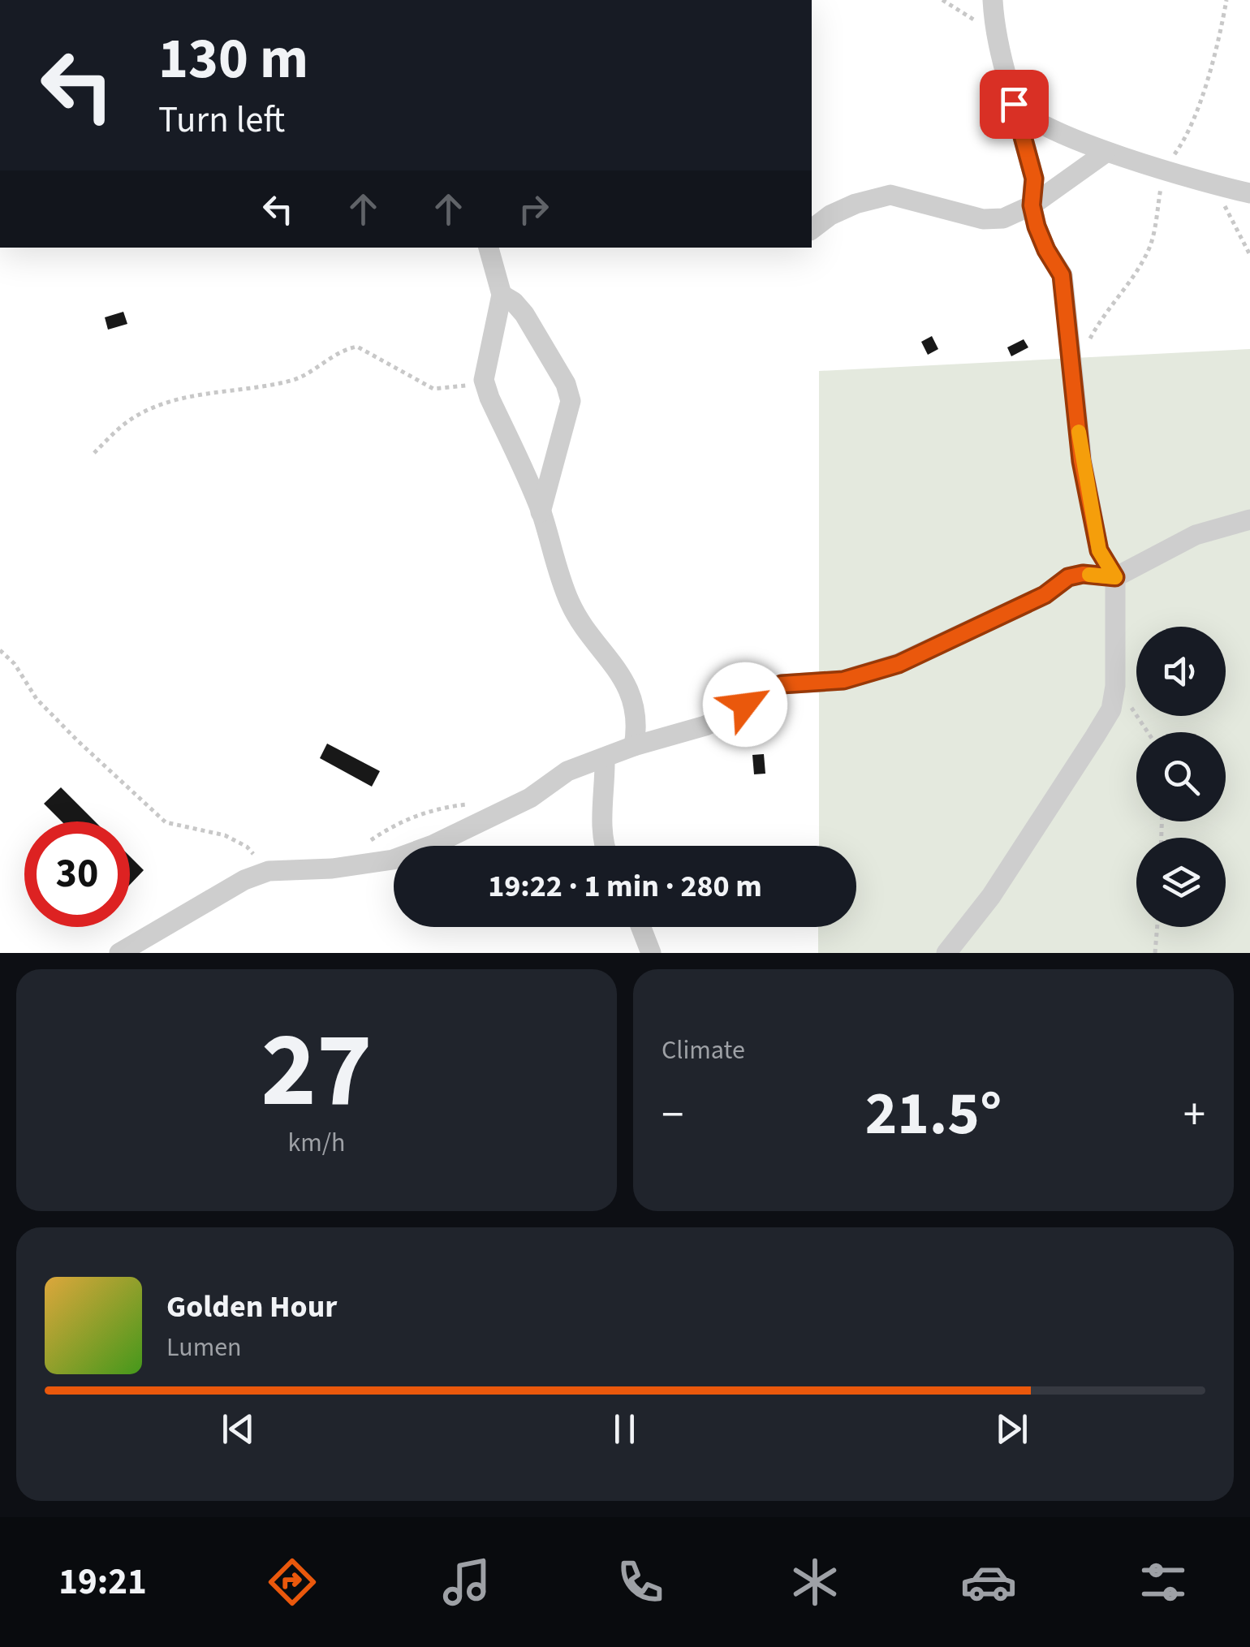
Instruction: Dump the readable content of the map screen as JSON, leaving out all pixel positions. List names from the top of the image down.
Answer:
{
  "page": {
    "turn": ["130 m", "Turn left"],
    "limit": "30",
    "trip": "19:22 · 1 min · 280 m",
    "tile": [
      ["27", "km/h"],
      "Climate"
    ],
    "heat": ["−", "21.5°", "+"],
    "song": ["Golden Hour", "Lumen"],
    "tabs": "19:21"
  }
}
